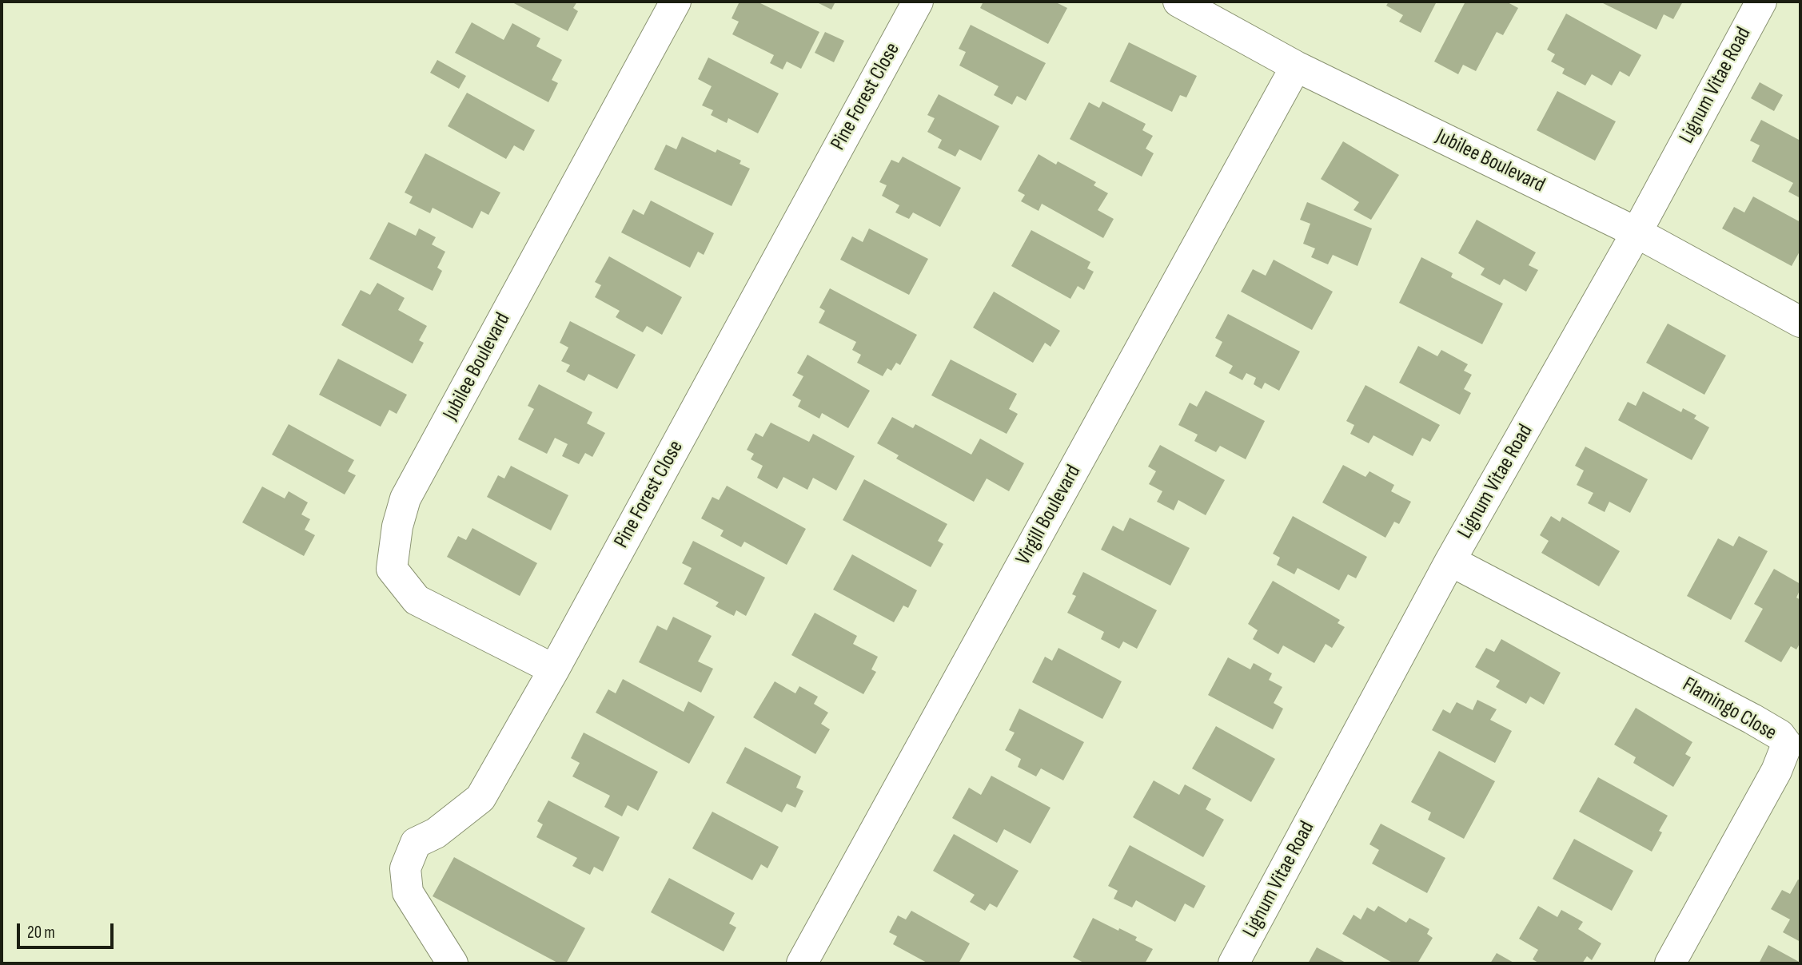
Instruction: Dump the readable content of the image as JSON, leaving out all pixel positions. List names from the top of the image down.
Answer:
{
  "streets": {
    "street": [
      "Lignum Vitae Road",
      "Pine Forest Close",
      "Jubilee Boulevard",
      "Virgill Boulevard",
      "Flamingo Close"
    ]
  },
  "crossings": [
    ["Lignum Vitae Road", "Jubilee Boulevard"],
    ["Lignum Vitae Road", "Flamingo Close"],
    ["Pine Forest Close", "Jubilee Boulevard"],
    ["Jubilee Boulevard", "Virgill Boulevard"]
  ],
  "scale_bar": "20 m"
}
